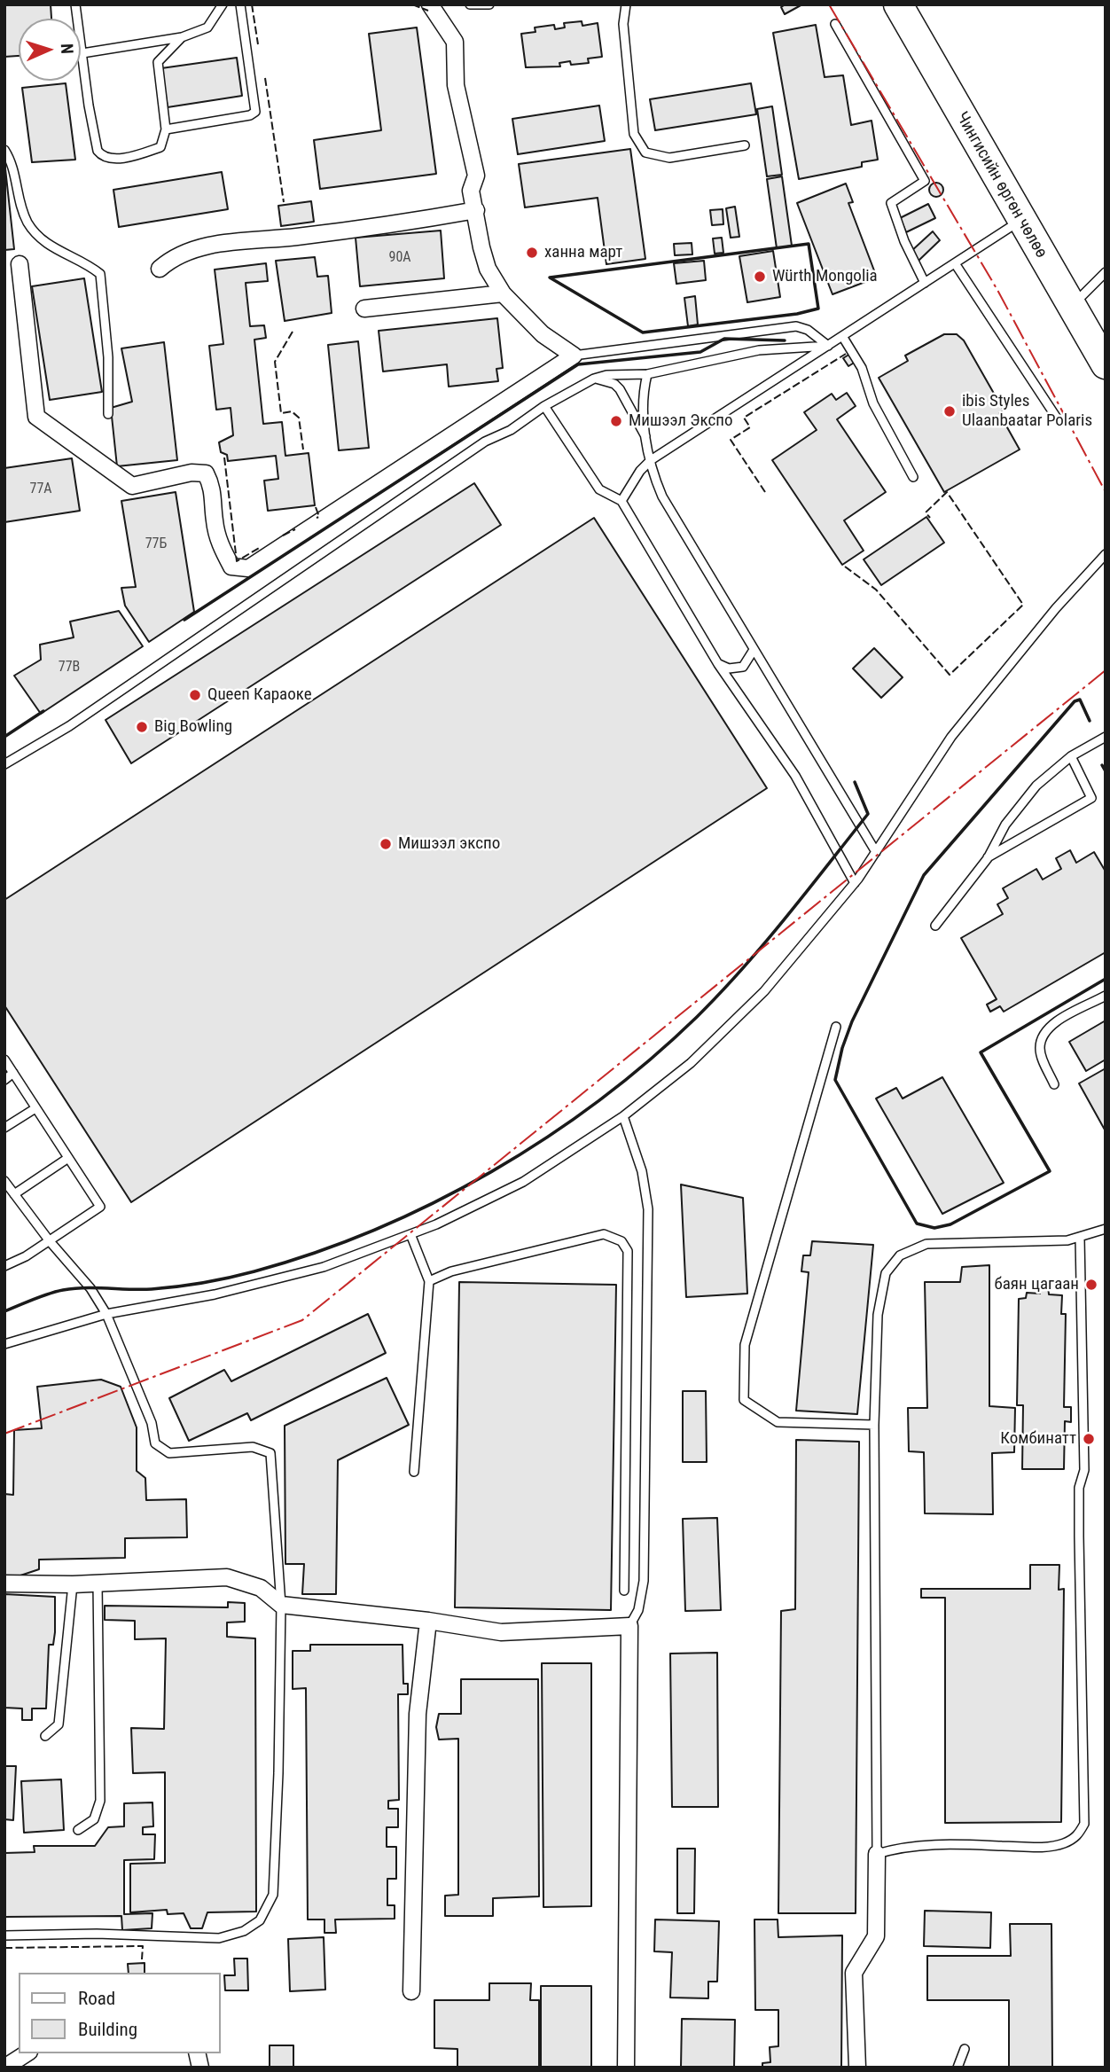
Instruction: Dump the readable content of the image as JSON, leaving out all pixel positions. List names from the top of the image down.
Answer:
{
  "streets": {
    "highway": ["Чингисийн өргөн чөлөө"]
  },
  "places": [
    "ханна март",
    "Würth Mongolia",
    "ibis Styles Ulaanbaatar Polaris",
    "Мишээл Экспо",
    "Queen Караоке",
    "Big Bowling",
    "Мишээл экспо",
    "баян цагаан",
    "Комбинатт"
  ],
  "house_numbers": [
    "90А",
    "77А",
    "77Б",
    "77В"
  ],
  "legend": ["Road", "Building"],
  "north": "right"
}
